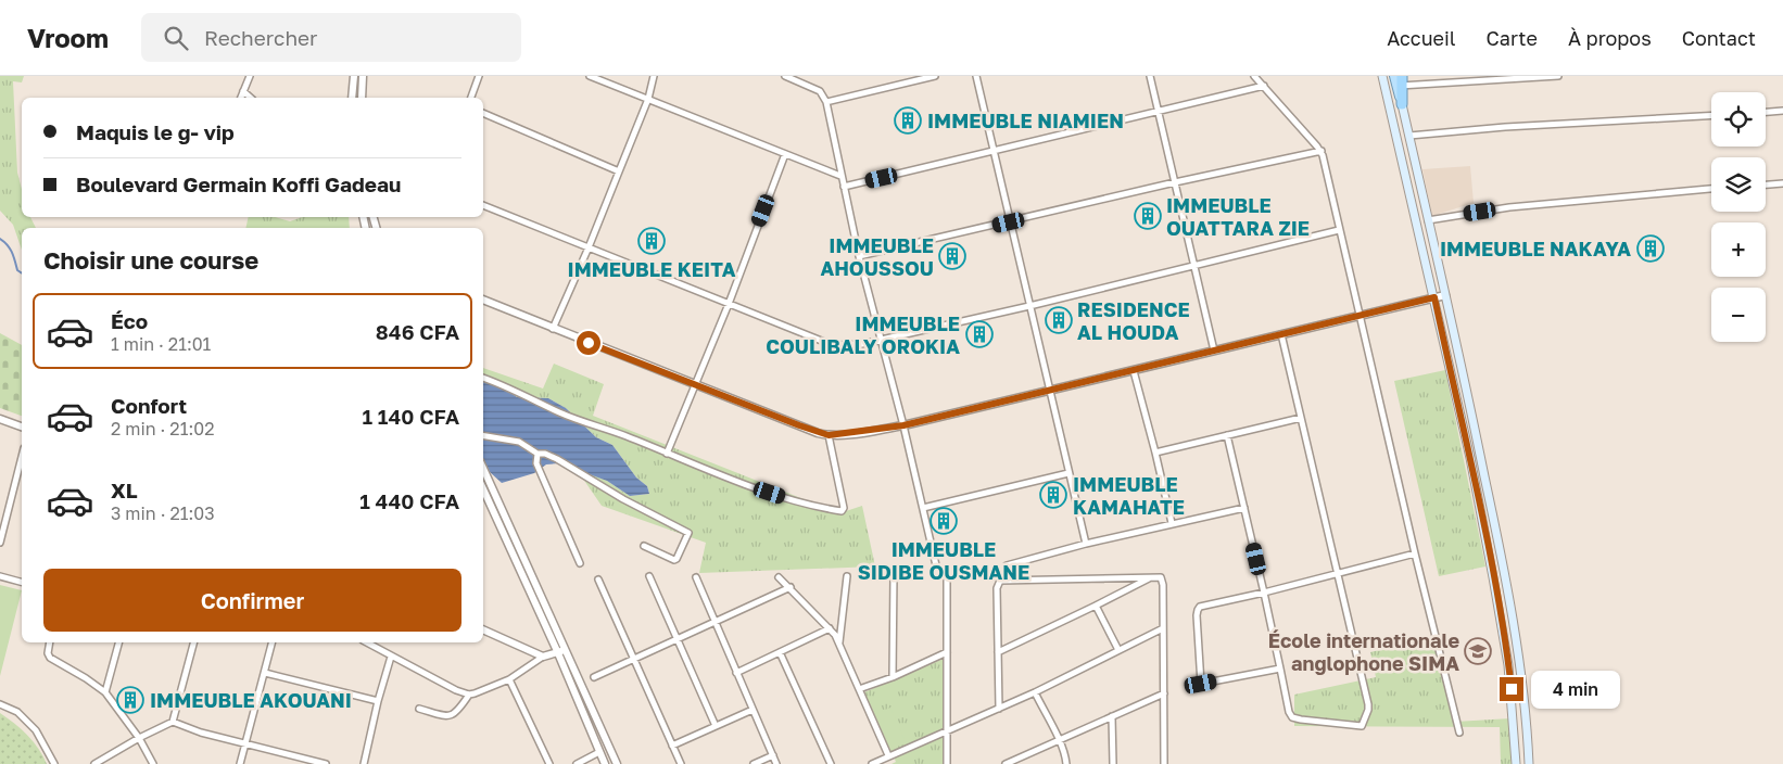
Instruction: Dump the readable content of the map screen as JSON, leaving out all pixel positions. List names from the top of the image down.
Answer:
{
  "places": {
    "building": [
      "IMMEUBLE NIAMIEN",
      "IMMEUBLE OUATTARA ZIE",
      "IMMEUBLE KEITA",
      "IMMEUBLE NAKAYA",
      "IMMEUBLE AHOUSSOU",
      "RESIDENCE AL HOUDA",
      "IMMEUBLE COULIBALY OROKIA",
      "IMMEUBLE KAMAHATE",
      "IMMEUBLE SIDIBE OUSMANE",
      "IMMEUBLE AKOUANI"
    ],
    "school or university": ["École internationale anglophone SIMA"]
  },
  "page": {
    "header": "Vroom",
    "search": "Rechercher",
    "nav": [
      "Accueil",
      "Carte",
      "À propos",
      "Contact"
    ],
    "map_buttons": ["+", "−"],
    "banner": ["Maquis le g- vip", "Boulevard Germain Koffi Gadeau"],
    "heading": "Choisir une course",
    "list": [
      {
        "name": "Éco",
        "note": "1 min · 21:01",
        "value": "846 CFA"
      },
      {
        "name": "Confort",
        "note": "2 min · 21:02",
        "value": "1 140 CFA"
      },
      {
        "name": "XL",
        "note": "3 min · 21:03",
        "value": "1 440 CFA"
      }
    ],
    "buttons": "Confirmer",
    "bubble": "4 min"
  }
}
